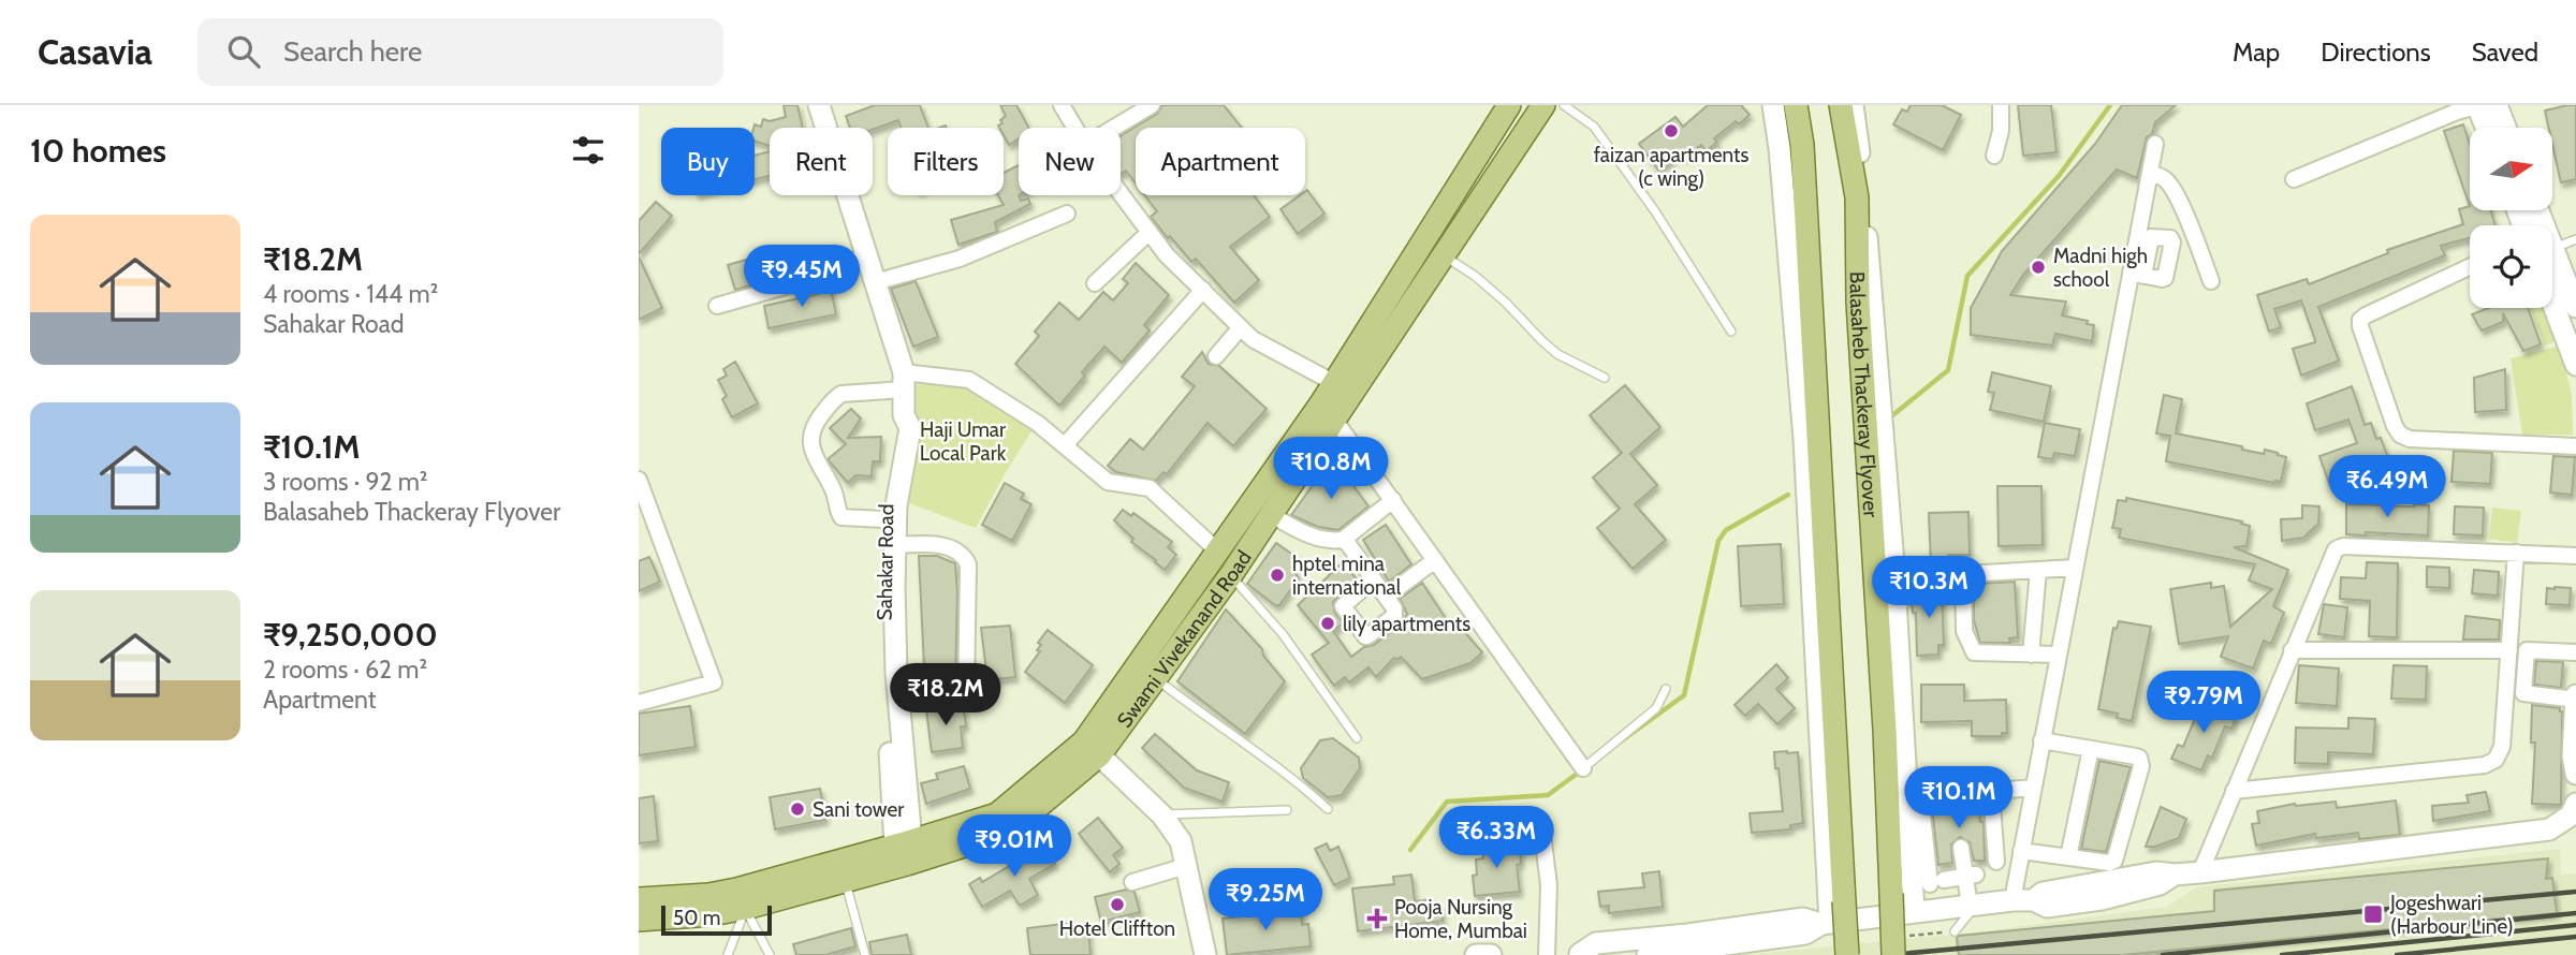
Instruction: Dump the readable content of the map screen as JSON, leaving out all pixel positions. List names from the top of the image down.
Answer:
{
  "streets": {
    "main road": ["Balasaheb Thackeray Flyover", "Swami Vivekanand Road"],
    "street": ["Sahakar Road"]
  },
  "crossings": [
    ["Sahakar Road", "Swami Vivekanand Road"]
  ],
  "parks": ["Haji Umar Local Park"],
  "places": {
    "other": [
      "faizan apartments (c wing)",
      "Madni high school",
      "hptel mina international",
      "lily apartments",
      "Sani tower",
      "Hotel Cliffton"
    ],
    "transit": ["Jogeshwari (Harbour Line)"],
    "health": ["Pooja Nursing Home, Mumbai"]
  },
  "scale_bar": "50 m",
  "north": "right",
  "page": {
    "header": "Casavia",
    "search": "Search here",
    "nav": ["Map", "Directions", "Saved"],
    "heading": "10 homes",
    "chip": [
      "Buy",
      "Rent",
      "Filters",
      "New",
      "Apartment"
    ],
    "list": [
      {
        "name": "₹18.2M",
        "note": "4 rooms · 144 m² · Sahakar Road"
      },
      {
        "name": "₹10.1M",
        "note": "3 rooms · 92 m² · Balasaheb Thackeray Flyover"
      },
      {
        "name": "₹9,250,000",
        "note": "2 rooms · 62 m² · Apartment"
      }
    ],
    "price": [
      "₹9.45M",
      "₹10.8M",
      "₹6.49M",
      "₹10.3M",
      "₹18.2M",
      "₹9.79M",
      "₹10.1M",
      "₹6.33M",
      "₹9.01M",
      "₹9.25M"
    ],
    "scale": "50 m"
  }
}
